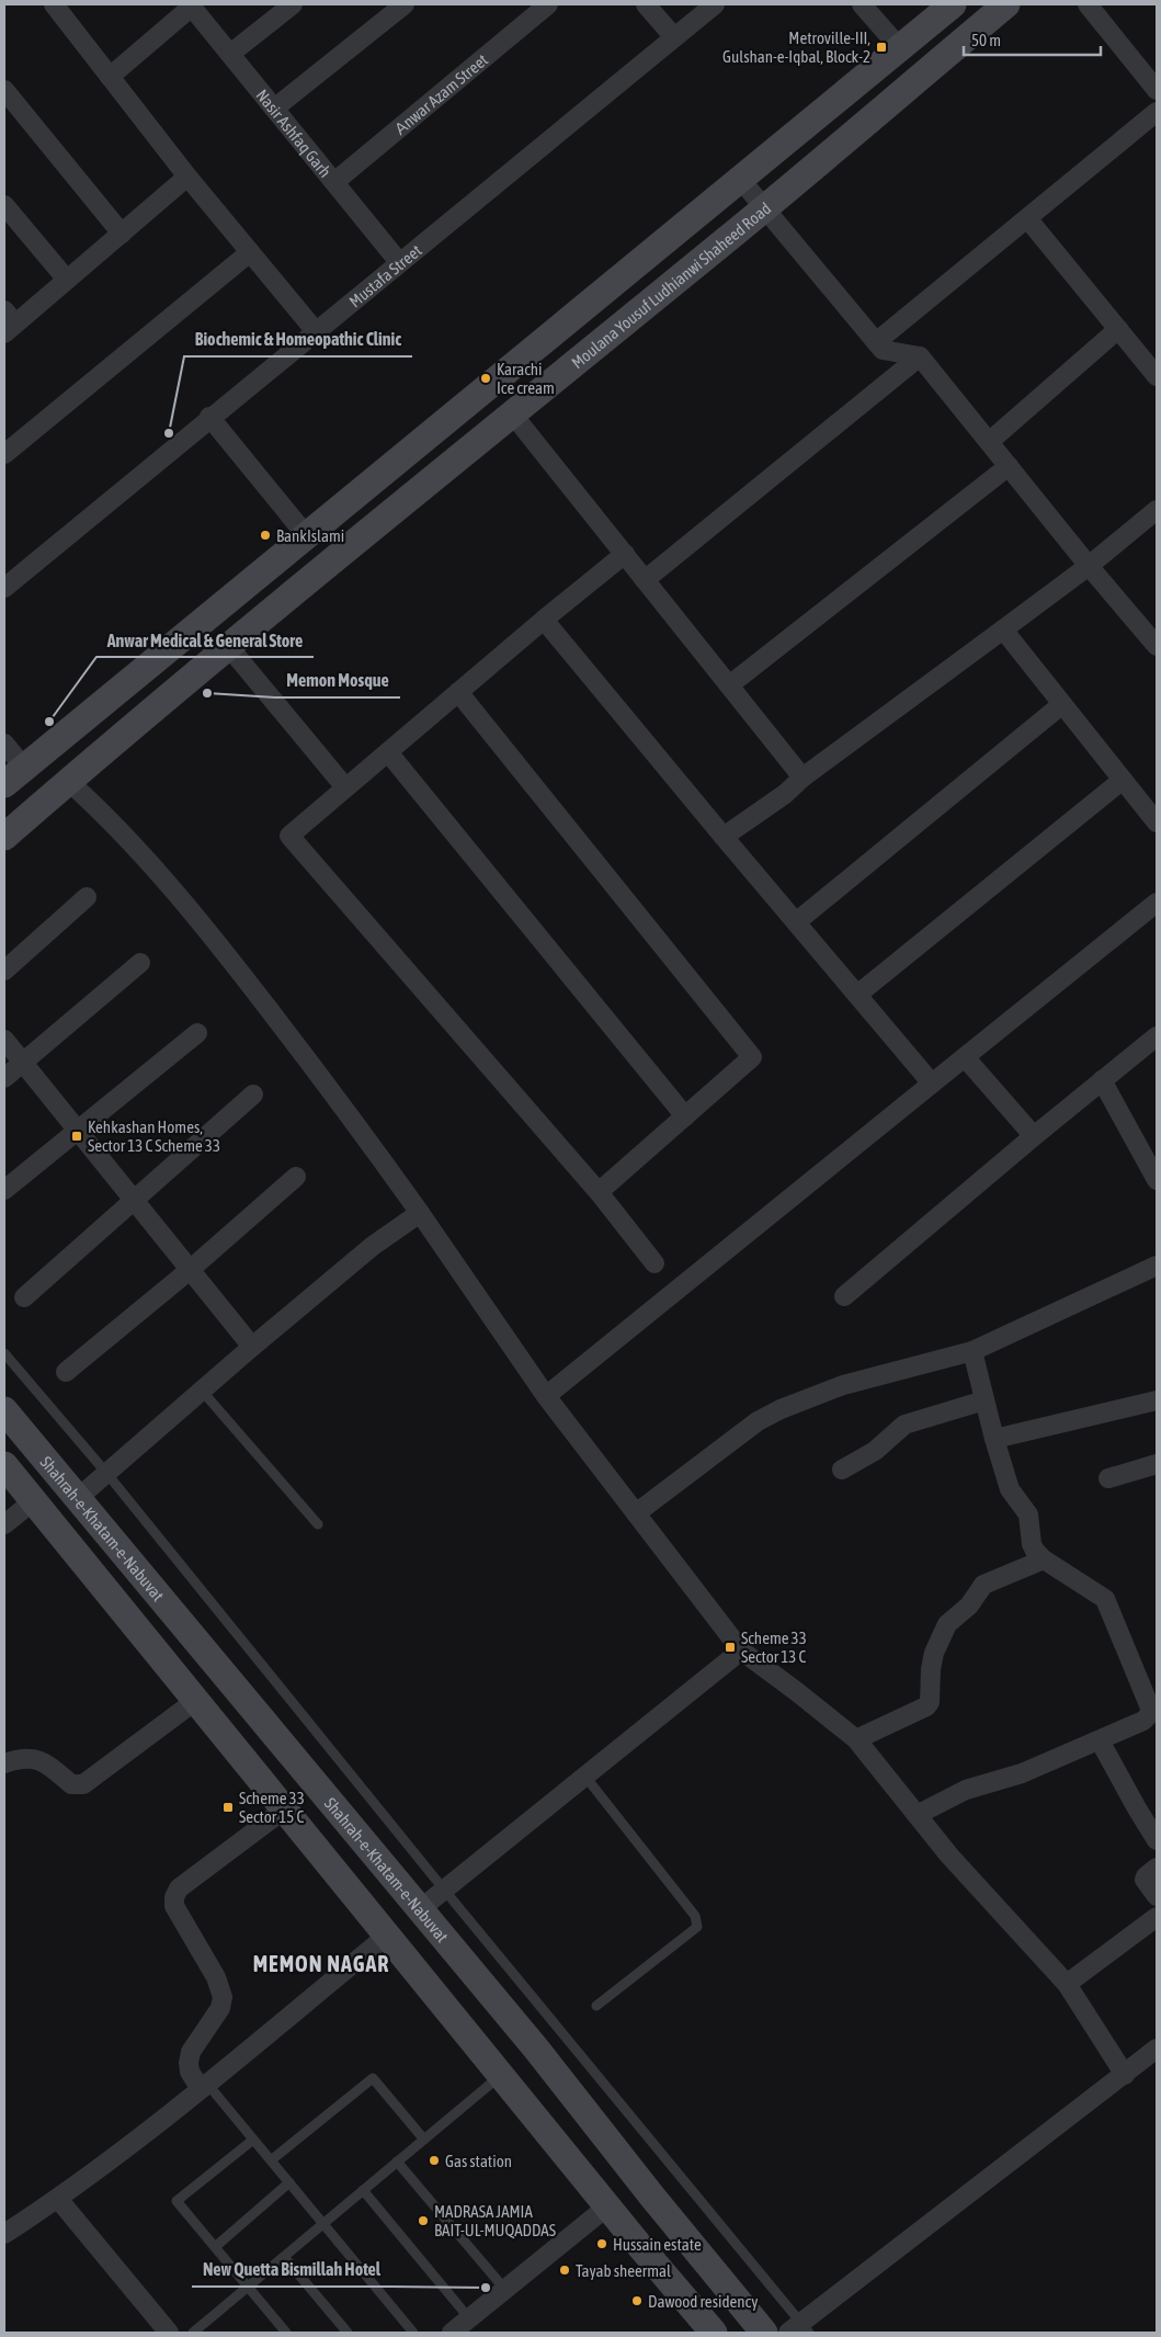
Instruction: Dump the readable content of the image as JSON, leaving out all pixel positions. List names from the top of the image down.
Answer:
{
  "streets": {
    "street": [
      "Аnwar Azam Street",
      "Nasir Ashfaq Garh",
      "Mustafa Street",
      "Moulana Yousuf Ludhianwi Shaheed Road",
      "Shahrah-e-Khatam-e-Nabuvat"
    ]
  },
  "crossings": [
    ["Аnwar Azam Street", "Nasir Ashfaq Garh"],
    ["Nasir Ashfaq Garh", "Mustafa Street"]
  ],
  "districts": ["MEMON NAGAR"],
  "places": {
    "transit": [
      "Metroville-III, Gulshan-e-Iqbal, Block-2",
      "Kehkashan Homes, Sector 13 C Scheme 33",
      "Scheme 33 Sector 13 C",
      "Scheme 33 Sector 15 C"
    ],
    "other": [
      "Karachi Ice cream",
      "Biochemic & Homeopathic Clinic",
      "BankIslami",
      "Memon Mosque",
      "Anwar Medical & General Store",
      "Gas station",
      "MADRASA JAMIA BAIT-UL-MUQADDAS",
      "Hussain estate",
      "Tayab sheermal",
      "New Quetta Bismillah Hotel",
      "Dawood residency"
    ]
  },
  "scale_bar": "50 m"
}
